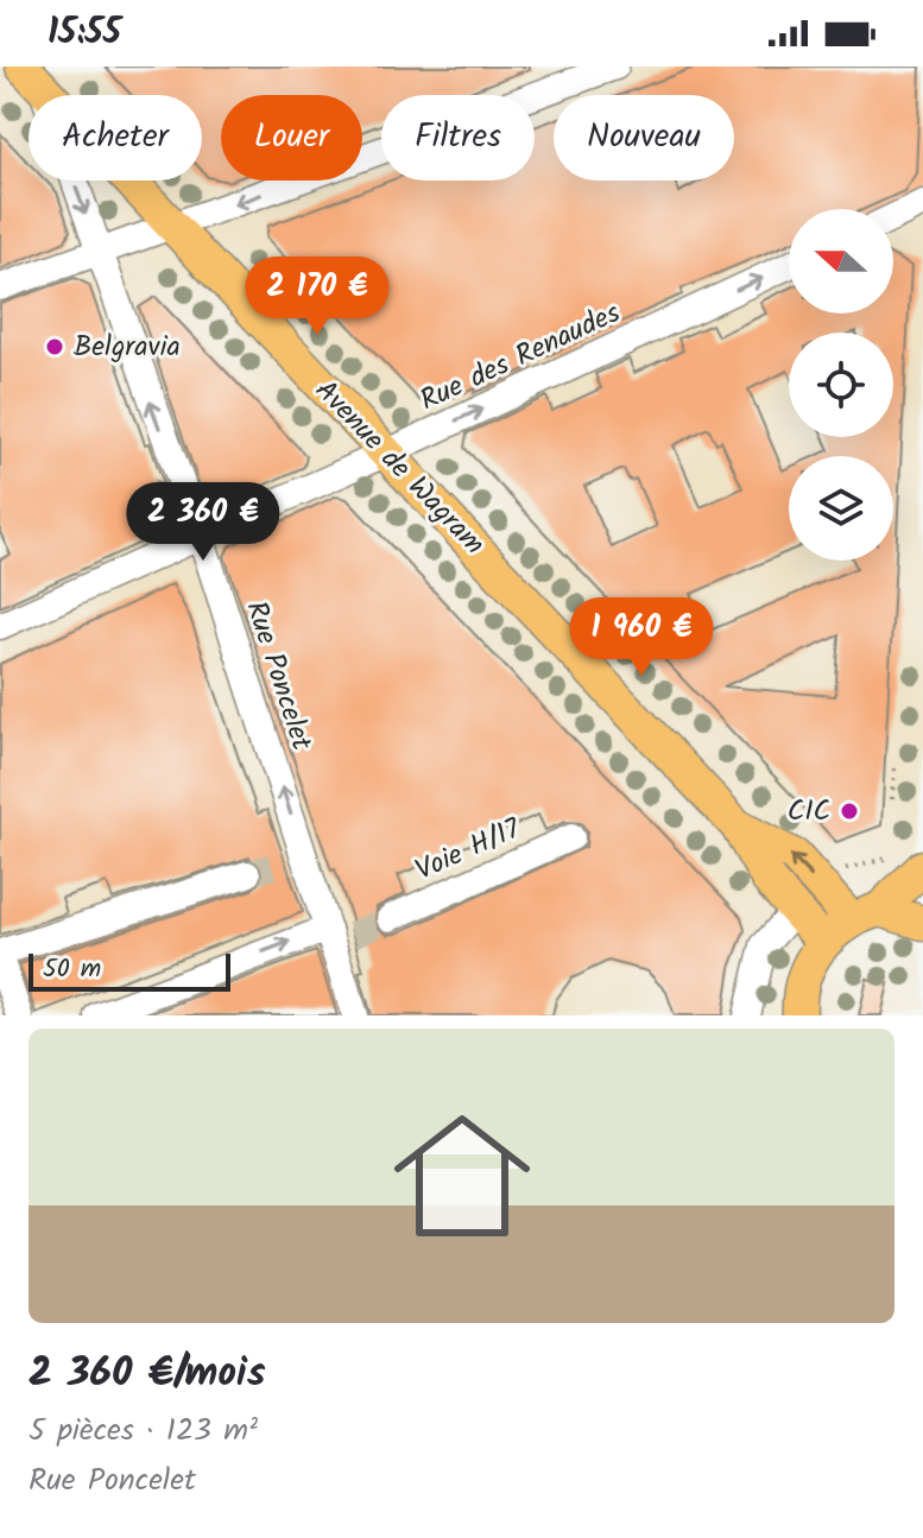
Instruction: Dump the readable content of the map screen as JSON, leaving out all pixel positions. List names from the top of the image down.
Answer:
{
  "streets": {
    "main road": ["Avenue de Wagram"],
    "street": ["Rue des Renaudes", "Rue Poncelet", "Voie H/17"]
  },
  "crossings": [
    ["Rue des Renaudes", "Avenue de Wagram"],
    ["Rue des Renaudes", "Rue Poncelet"],
    ["Avenue de Wagram", "Rue Poncelet"]
  ],
  "one_way": ["Rue des Renaudes"],
  "places": ["Belgravia", "CIC"],
  "scale_bar": "50 m",
  "north": "left",
  "page": {
    "status": "15:55",
    "chip": [
      "Acheter",
      "Louer",
      "Filtres",
      "Nouveau"
    ],
    "price": ["2 170 €", "2 360 €", "1 960 €"],
    "scale": "50 m",
    "list": [
      {
        "name": "2 360 €/mois",
        "note": "5 pièces · 123 m² · Rue Poncelet"
      }
    ]
  }
}
